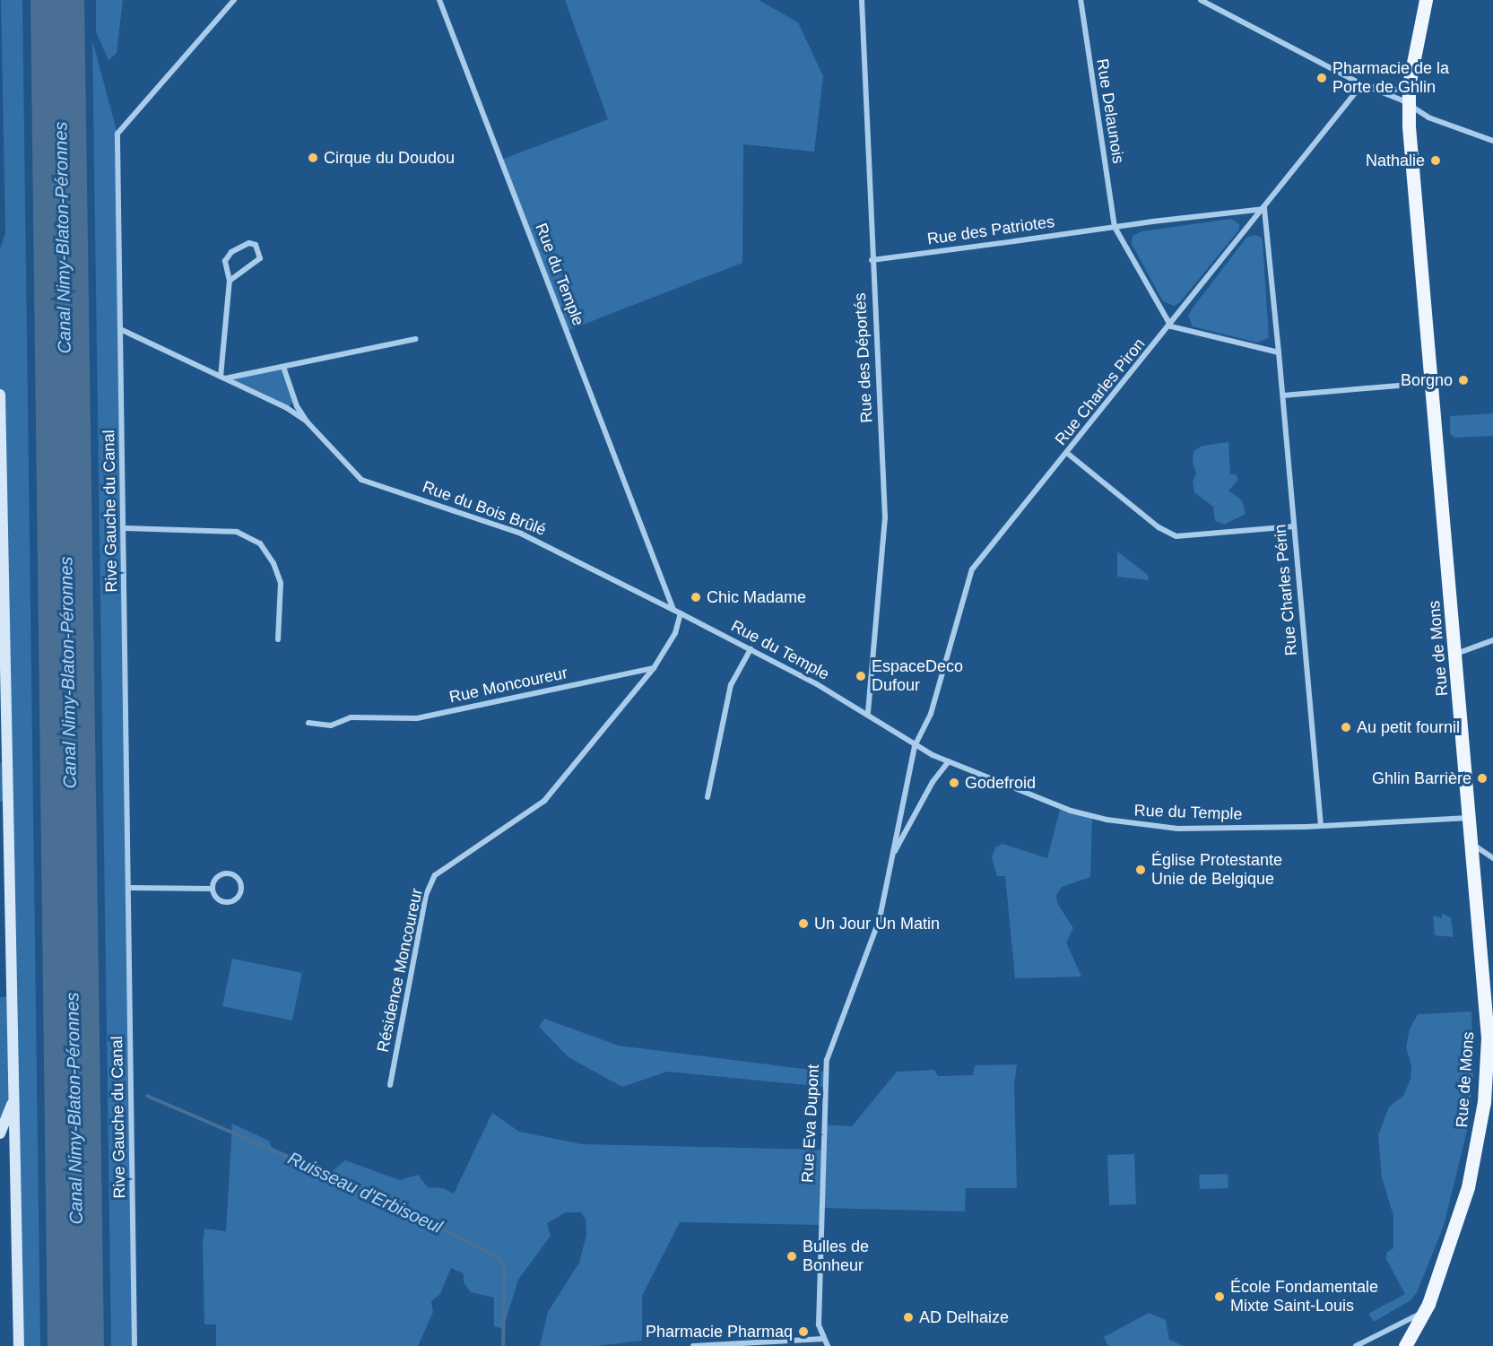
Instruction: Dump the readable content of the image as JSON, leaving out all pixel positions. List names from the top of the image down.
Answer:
{
  "streets": {
    "main road": ["Rue de Mons"],
    "street": [
      "Rue Delaunois",
      "Rue des Patriotes",
      "Rue du Temple",
      "Rue des Déportés",
      "Rue Charles Piron",
      "Rue du Bois Brûlé",
      "Rive Gauche du Canal",
      "Rue Charles Périn",
      "Rue Moncoureur",
      "Résidence Moncoureur",
      "Rue Eva Dupont"
    ]
  },
  "crossings": [
    ["Rue Delaunois", "Rue des Patriotes"],
    ["Rue des Patriotes", "Rue des Déportés"],
    ["Rue des Patriotes", "Rue Charles Piron"],
    ["Rue des Patriotes", "Rue Charles Périn"],
    ["Rue du Temple", "Rue des Déportés"],
    ["Rue du Temple", "Rue Charles Piron"],
    ["Rue du Temple", "Rue du Bois Brûlé"],
    ["Rue du Temple", "Rue Charles Périn"],
    ["Rue du Temple", "Rue de Mons"],
    ["Rue Charles Piron", "Rue Charles Périn"],
    ["Rue Charles Piron", "Rue Eva Dupont"],
    ["Rue Moncoureur", "Résidence Moncoureur"]
  ],
  "water": ["Canal Nimy-Blaton-Péronnes", "Ruisseau d'Erbisoeul"],
  "places": [
    "Pharmacie de la Porte de Ghlin",
    "Cirque du Doudou",
    "Nathalie",
    "Borgno",
    "Chic Madame",
    "EspaceDeco Dufour",
    "Au petit fournil",
    "Ghlin Barrière",
    "Godefroid",
    "Église Protestante Unie de Belgique",
    "Un Jour Un Matin",
    "Bulles de Bonheur",
    "École Fondamentale Mixte Saint-Louis",
    "AD Delhaize",
    "Pharmacie Pharmaq"
  ]
}
